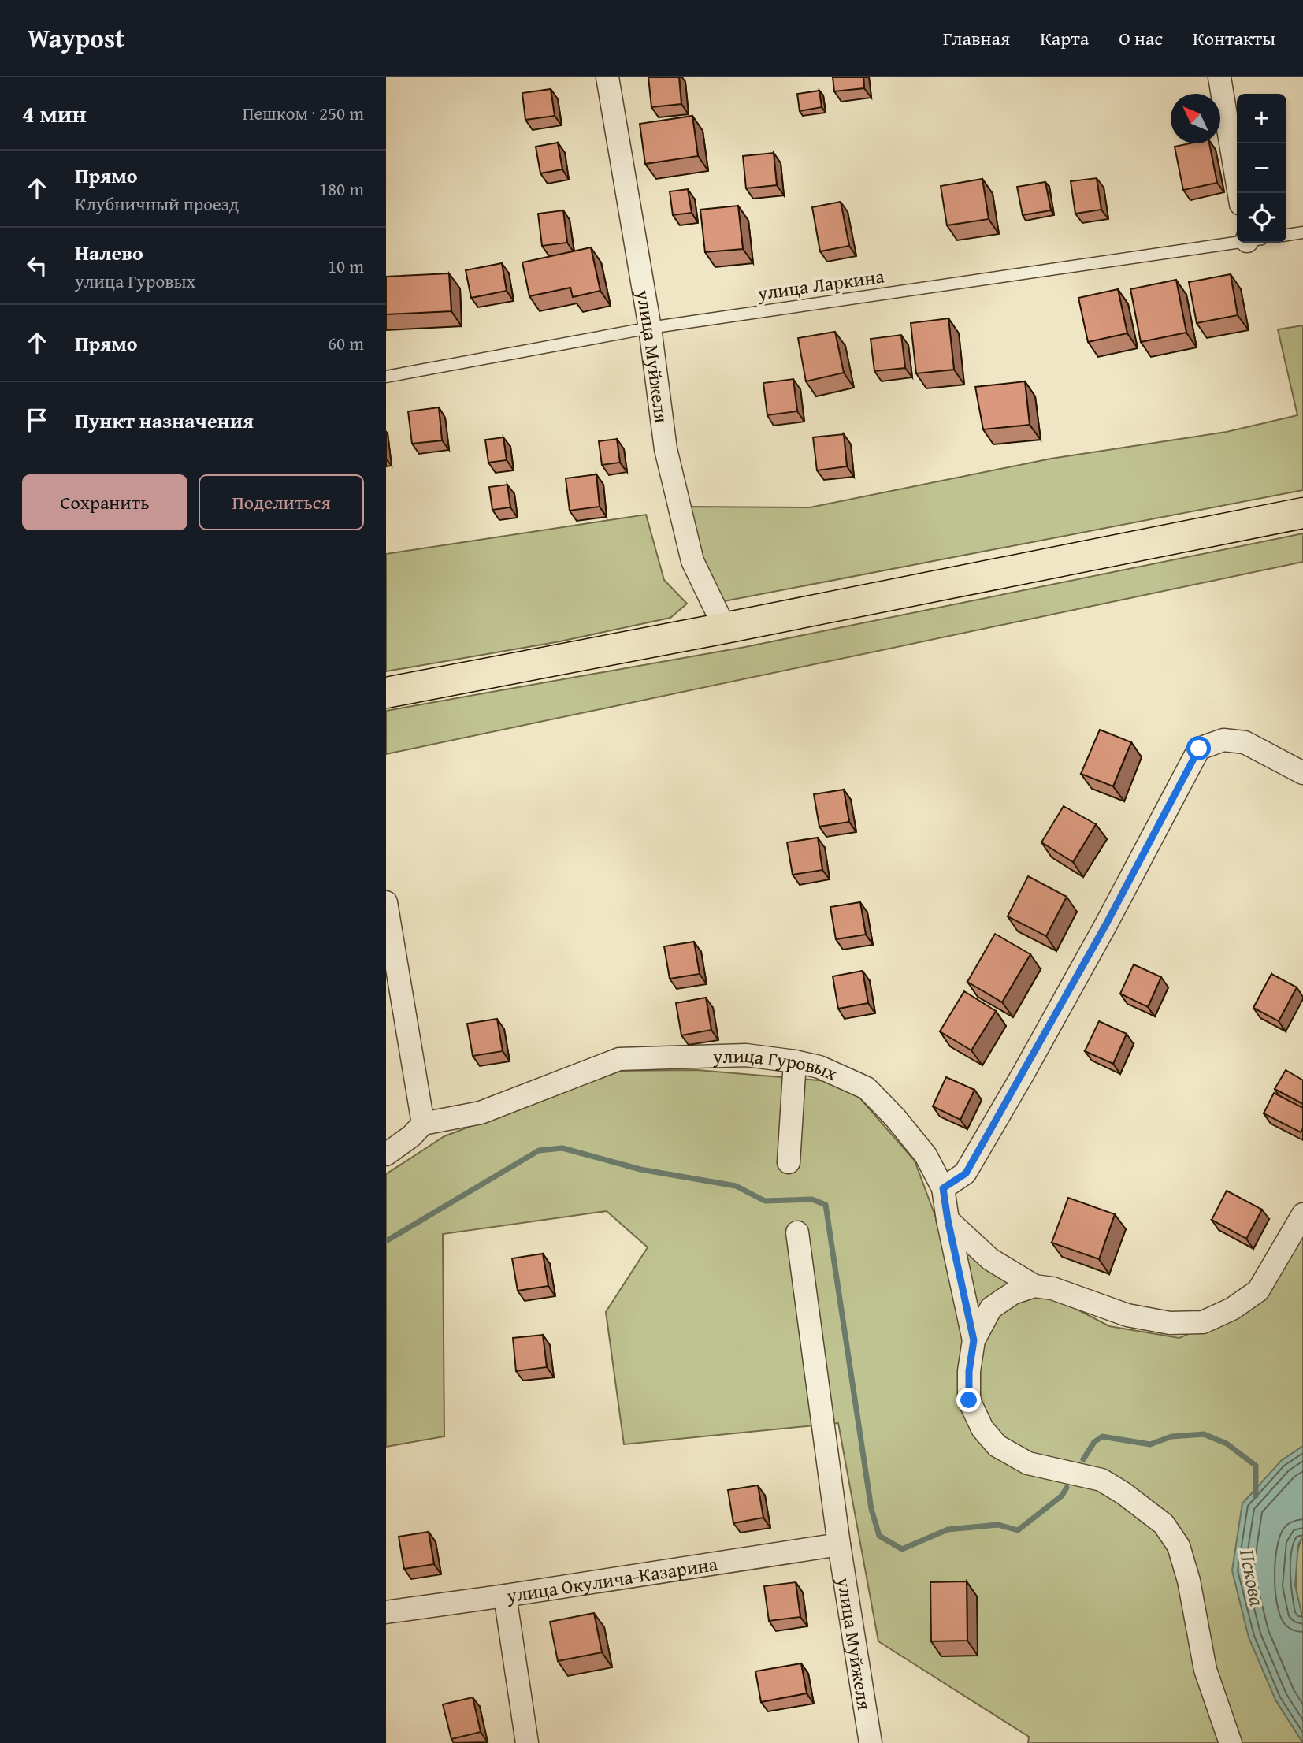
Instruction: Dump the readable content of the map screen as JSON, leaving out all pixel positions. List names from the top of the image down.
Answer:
{
  "streets": {
    "street": ["улица Муйжеля", "улица Гуровых", "улица Окулича-Казарина"],
    "lane": ["улица Ларкина"]
  },
  "crossings": [
    ["улица Ларкина", "улица Муйжеля"],
    ["улица Муйжеля", "улица Окулича-Казарина"]
  ],
  "water": ["Пскова"],
  "north": "top left",
  "page": {
    "header": "Waypost",
    "nav": [
      "Главная",
      "Карта",
      "О нас",
      "Контакты"
    ],
    "heading": ["4 мин", "Пешком · 250 m"],
    "map_buttons": ["+", "−"],
    "list": [
      ["Прямо", "Клубничный проезд", "180 m"],
      ["Налево", "улица Гуровых", "10 m"],
      ["Прямо", "60 m"],
      "Пункт назначения"
    ],
    "buttons": ["Сохранить", "Поделиться"]
  }
}
